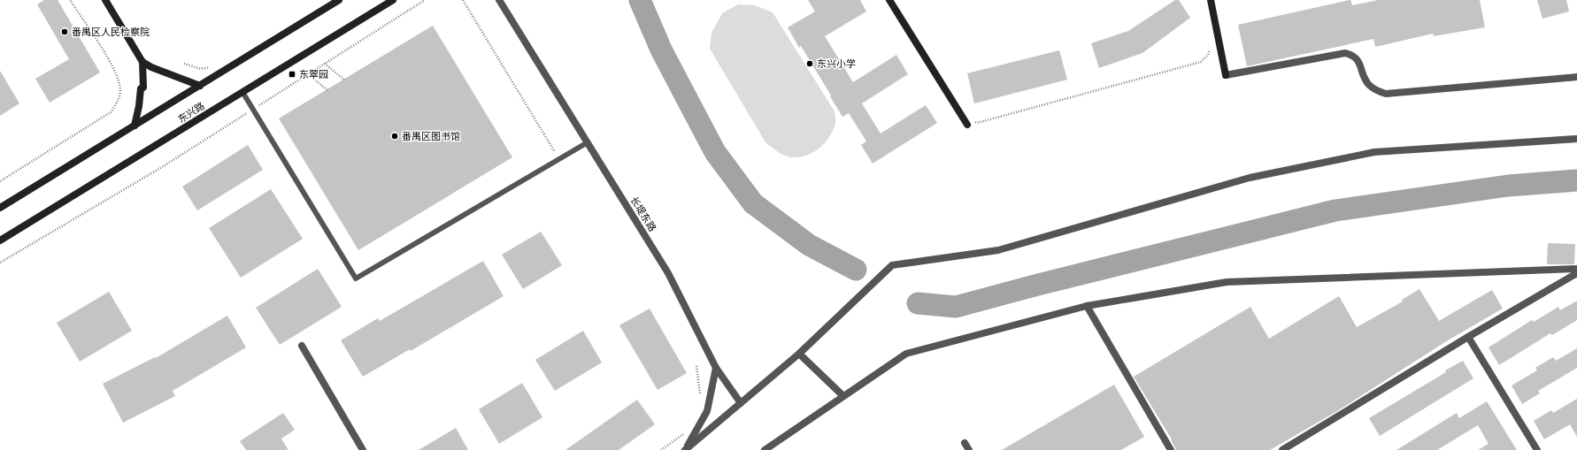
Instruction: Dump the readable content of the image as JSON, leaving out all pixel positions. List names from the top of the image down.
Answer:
{
  "streets": {
    "main road": ["东兴路"],
    "street": ["长堤东路"]
  },
  "places": {
    "other": ["番禺区人民检察院", "东兴小学", "番禺区图书馆"],
    "transit": ["东翠园"]
  }
}
